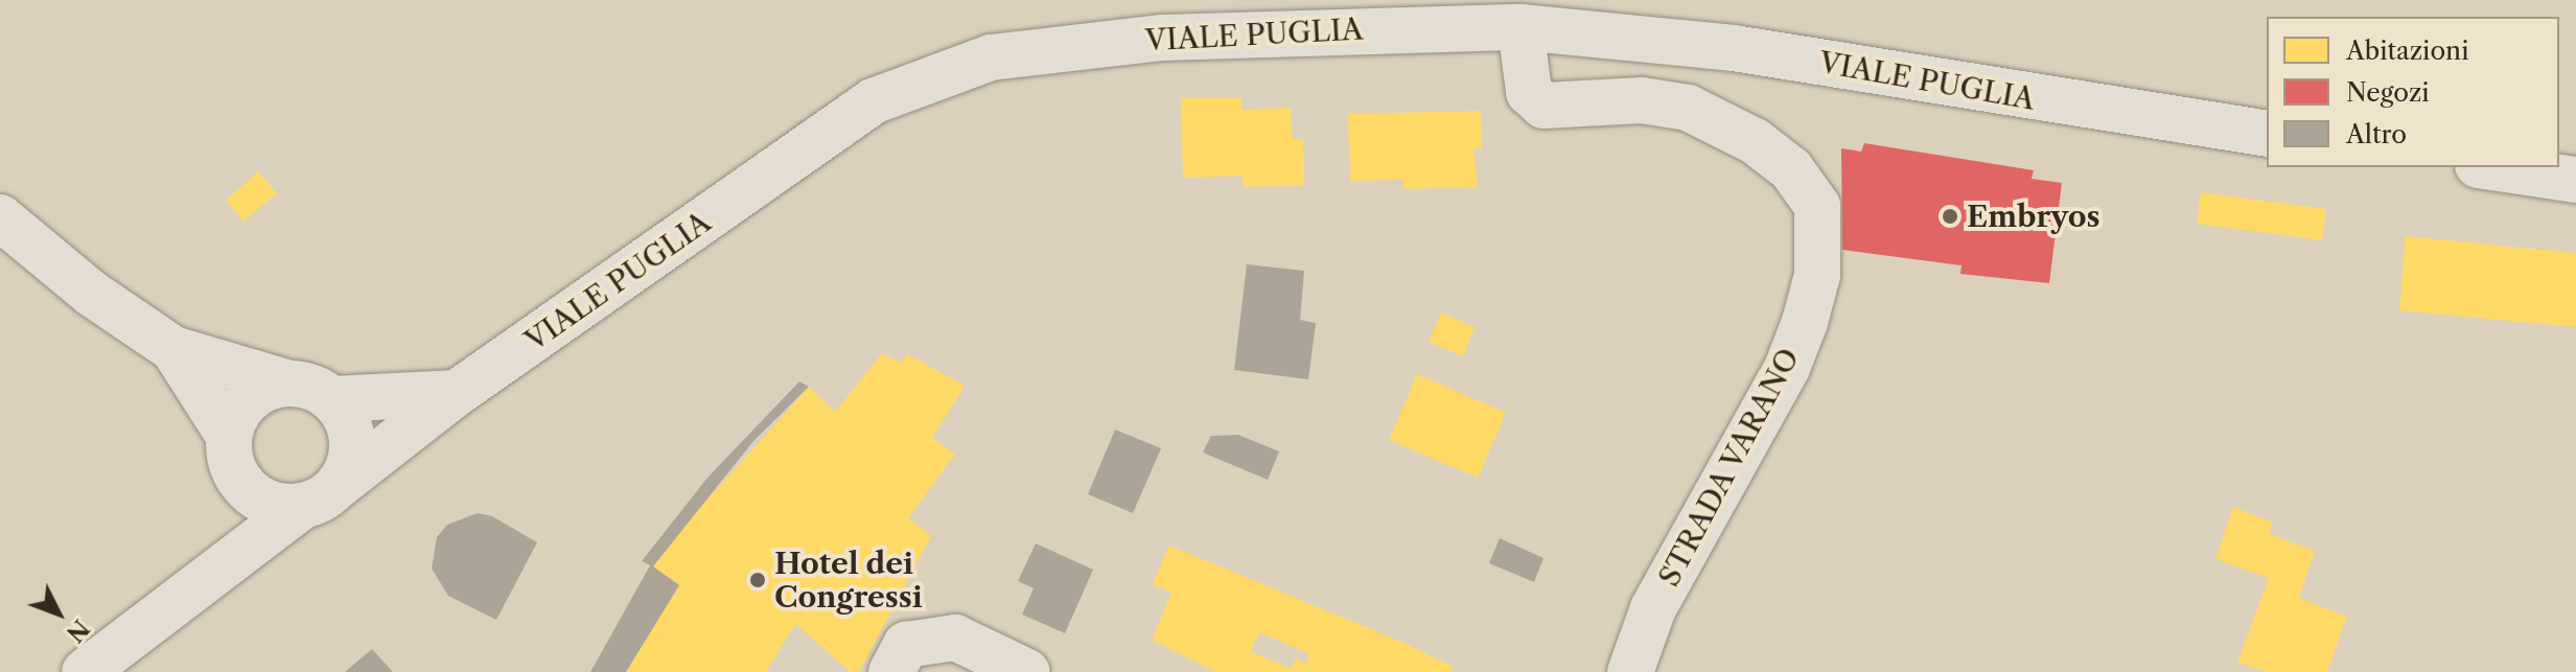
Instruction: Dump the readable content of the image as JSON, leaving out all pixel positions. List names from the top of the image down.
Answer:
{
  "streets": {
    "main road": ["VIALE PUGLIA", "STRADA VARANO"]
  },
  "crossings": [
    ["VIALE PUGLIA", "STRADA VARANO"]
  ],
  "places": ["Embryos", "Hotel dei Congressi"],
  "legend": ["Abitazioni", "Negozi", "Altro"],
  "north": "bottom right"
}
